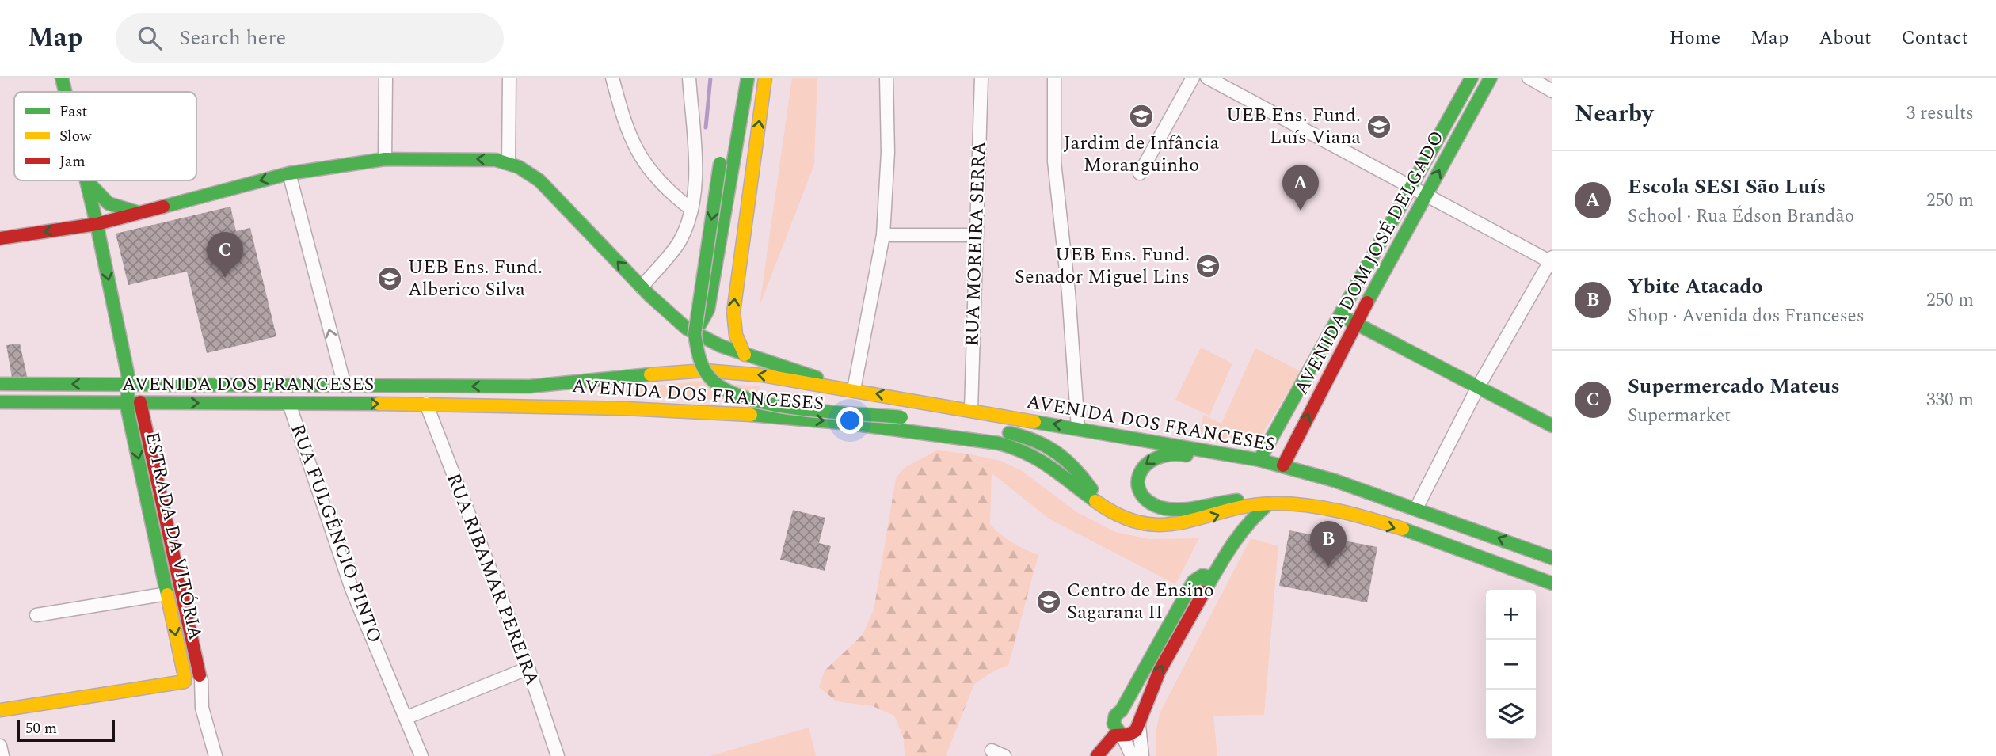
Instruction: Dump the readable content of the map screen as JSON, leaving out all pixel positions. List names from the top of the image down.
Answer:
{
  "streets": {
    "main road": ["AVENIDA DOM JOSÉ DELGADO", "AVENIDA DOS FRANCESES", "ESTRADA DA VITÓRIA"],
    "street": ["RUA MOREIRA SERRA", "RUA FULGÊNCIO PINTO", "RUA RIBAMAR PEREIRA"]
  },
  "crossings": [
    ["RUA MOREIRA SERRA", "AVENIDA DOS FRANCESES"],
    ["AVENIDA DOM JOSÉ DELGADO", "AVENIDA DOS FRANCESES"],
    ["AVENIDA DOS FRANCESES", "RUA FULGÊNCIO PINTO"],
    ["AVENIDA DOS FRANCESES", "ESTRADA DA VITÓRIA"],
    ["AVENIDA DOS FRANCESES", "RUA RIBAMAR PEREIRA"]
  ],
  "places": {
    "school or university": [
      "Jardim de Infância Moranguinho",
      "UEB Ens. Fund. Luís Viana",
      "UEB Ens. Fund. Senador Miguel Lins",
      "UEB Ens. Fund. Alberico Silva",
      "Centro de Ensino Sagarana II"
    ]
  },
  "legend": ["Fast", "Slow", "Jam"],
  "scale_bar": "50 m",
  "page": {
    "header": "Map",
    "search": "Search here",
    "nav": [
      "Home",
      "Map",
      "About",
      "Contact"
    ],
    "heading": ["Nearby", "3 results"],
    "list": [
      {
        "mark": "A",
        "name": "Escola SESI São Luís",
        "note": "School · Rua Édson Brandão",
        "value": "250 m"
      },
      {
        "mark": "B",
        "name": "Ybite Atacado",
        "note": "Shop · Avenida dos Franceses",
        "value": "250 m"
      },
      {
        "mark": "C",
        "name": "Supermercado Mateus",
        "note": "Supermarket",
        "value": "330 m"
      }
    ],
    "pins": ["A", "C", "B"],
    "map_buttons": ["+", "−"],
    "scale": "50 m"
  }
}
